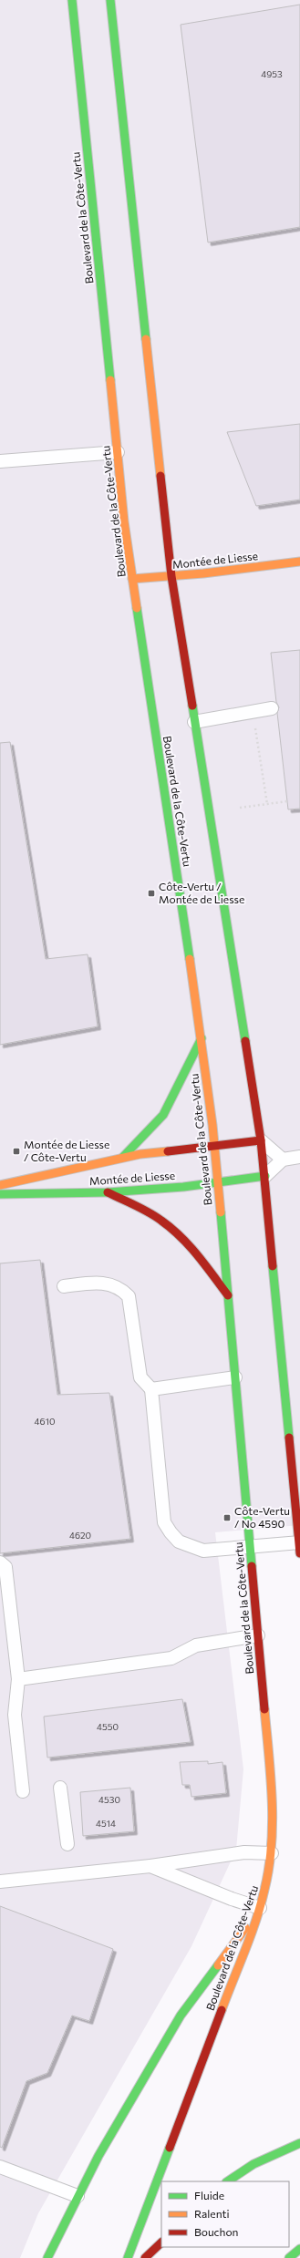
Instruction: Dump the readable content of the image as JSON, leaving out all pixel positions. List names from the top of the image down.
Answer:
{
  "streets": {
    "street": ["Boulevard de la Côte-Vertu", "Montée de Liesse"]
  },
  "crossings": [
    ["Boulevard de la Côte-Vertu", "Montée de Liesse"]
  ],
  "places": {
    "transit": ["Côte-Vertu / Montée de Liesse", "Montée de Liesse / Côte-Vertu", "Côte-Vertu / No 4590"]
  },
  "house_numbers": [
    "4953",
    "4610",
    "4620",
    "4550",
    "4530",
    "4514"
  ],
  "legend": ["Fluide", "Ralenti", "Bouchon"]
}
